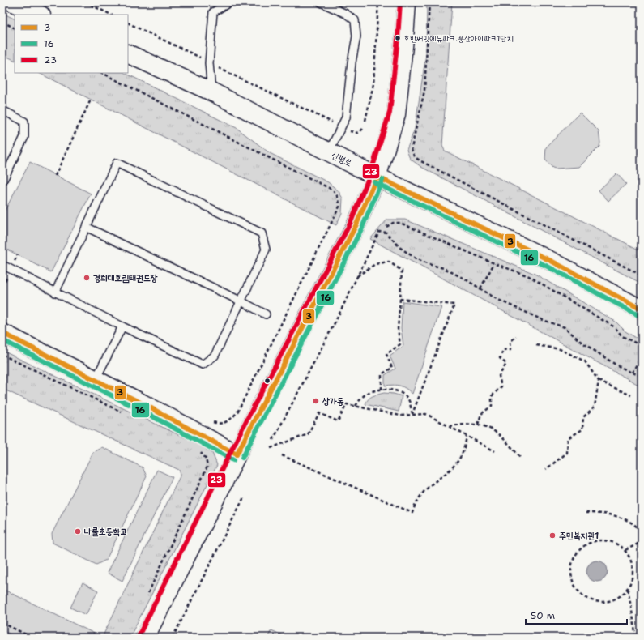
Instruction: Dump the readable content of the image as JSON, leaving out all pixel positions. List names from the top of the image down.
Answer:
{
  "streets": {
    "main road": ["신평로"]
  },
  "places": [
    "호반써밋에듀파크.풍산아이파크1단지",
    "경희대호림태권도장",
    "상가동",
    "나룰초등학교",
    "주민복지관1"
  ],
  "lines": ["transit line 23", "transit line 3", "transit line 16"],
  "legend": ["3", "16", "23"],
  "scale_bar": "50 m"
}
